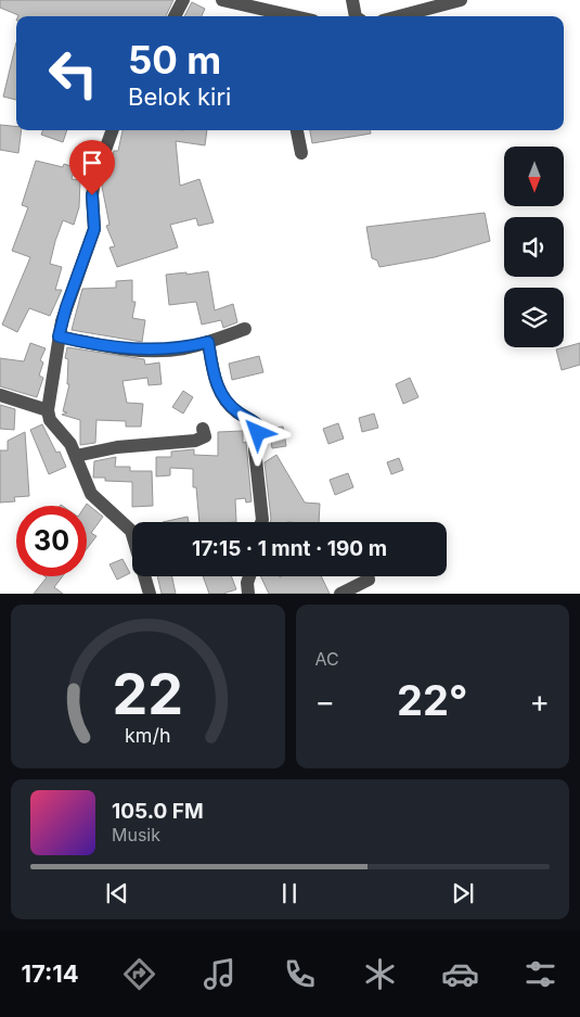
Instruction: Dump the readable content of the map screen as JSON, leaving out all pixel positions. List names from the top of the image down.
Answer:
{
  "north": "bottom",
  "page": {
    "turn": ["50 m", "Belok kiri"],
    "limit": "30",
    "trip": "17:15 · 1 mnt · 190 m",
    "tile": "AC",
    "heat": ["−", "22°", "+"],
    "song": ["105.0 FM", "Musik"],
    "tabs": "17:14",
    "gauge": ["22", "km/h"]
  }
}
